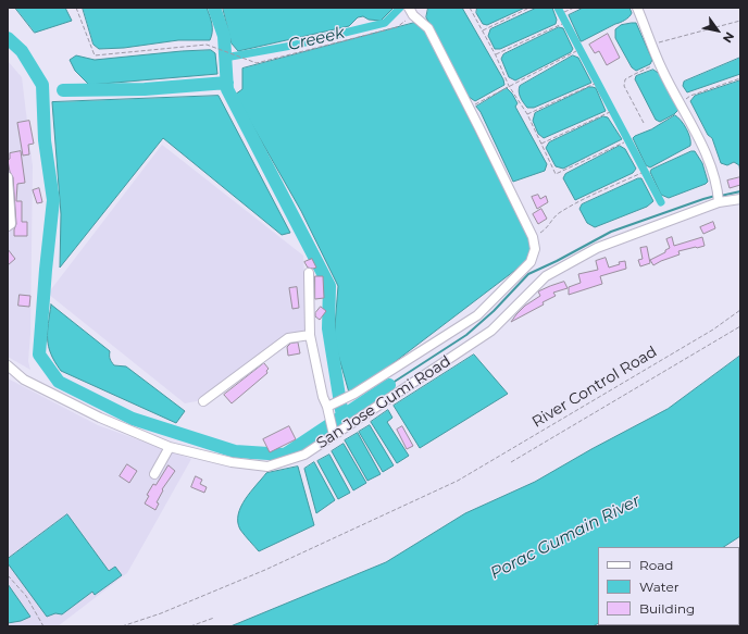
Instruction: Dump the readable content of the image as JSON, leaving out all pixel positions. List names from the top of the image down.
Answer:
{
  "streets": {
    "street": ["San Jose Gumi Road"],
    "path": ["River Control Road"]
  },
  "water": ["Creeek", "Porac Gumain River"],
  "legend": ["Road", "Water", "Building"],
  "north": "bottom right"
}
